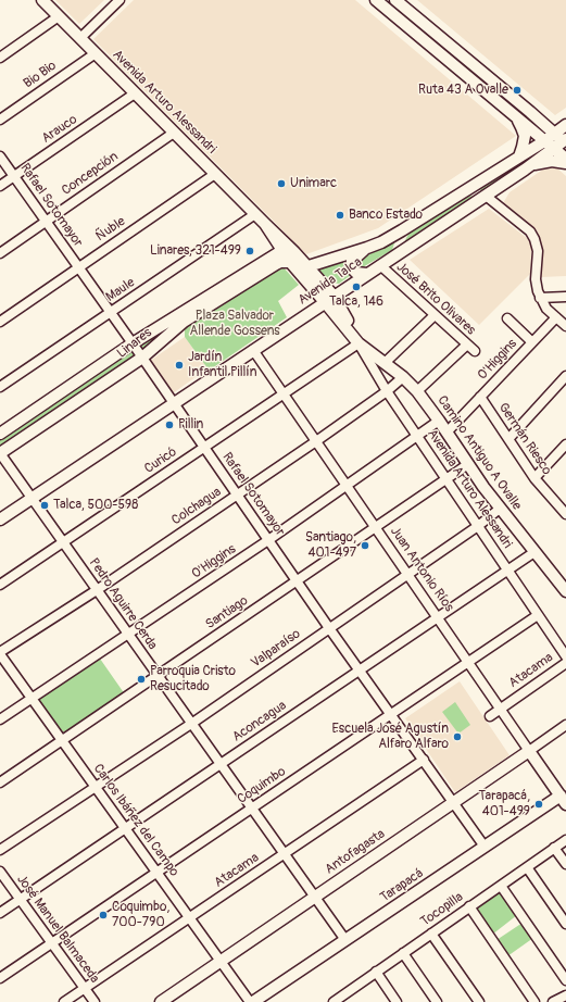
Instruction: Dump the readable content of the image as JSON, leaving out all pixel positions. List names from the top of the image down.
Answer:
{
  "streets": {
    "main road": [
      "Avenida Arturo Alessandri",
      "Avenida Talca",
      "Linares",
      "Camino Antiguo A Ovalle",
      "Juan Antonio Ríos",
      "Antofagasta",
      "Tarapacá"
    ],
    "street": [
      "Bio Bio",
      "Arauco",
      "Concepción",
      "Rafael Sotomayor",
      "Ñuble",
      "Maule",
      "José Brito Olivares",
      "O'Higgins",
      "Germán Riesco",
      "Curicó",
      "Colchagua",
      "Pedro Aguirre Cerda",
      "Santiago",
      "Valparaíso",
      "Atacama",
      "Aconcagua",
      "Coquimbo",
      "Carlos Ibáñez del Campo",
      "Tocopilla",
      "José Manuel Balmaceda"
    ]
  },
  "crossings": [
    ["Bio Bio", "Avenida Arturo Alessandri"],
    ["Avenida Arturo Alessandri", "Arauco"],
    ["Avenida Arturo Alessandri", "Concepción"],
    ["Avenida Arturo Alessandri", "Ñuble"],
    ["Avenida Arturo Alessandri", "Avenida Talca"],
    ["Avenida Arturo Alessandri", "Maule"],
    ["Avenida Arturo Alessandri", "Linares"],
    ["Avenida Arturo Alessandri", "O'Higgins"],
    ["Avenida Arturo Alessandri", "Camino Antiguo A Ovalle"],
    ["Avenida Arturo Alessandri", "Curicó"],
    ["Avenida Arturo Alessandri", "Colchagua"],
    ["Avenida Arturo Alessandri", "Santiago"],
    ["Avenida Arturo Alessandri", "Valparaíso"],
    ["Avenida Arturo Alessandri", "Aconcagua"],
    ["Avenida Arturo Alessandri", "Coquimbo"],
    ["Arauco", "Rafael Sotomayor"],
    ["Concepción", "Rafael Sotomayor"],
    ["Rafael Sotomayor", "Ñuble"],
    ["Rafael Sotomayor", "Avenida Talca"],
    ["Rafael Sotomayor", "Maule"],
    ["Rafael Sotomayor", "Linares"],
    ["Rafael Sotomayor", "O'Higgins"],
    ["Rafael Sotomayor", "Curicó"],
    ["Rafael Sotomayor", "Colchagua"],
    ["Rafael Sotomayor", "Santiago"],
    ["Rafael Sotomayor", "Valparaíso"],
    ["Rafael Sotomayor", "Atacama"],
    ["Rafael Sotomayor", "Aconcagua"],
    ["Rafael Sotomayor", "Coquimbo"],
    ["Rafael Sotomayor", "Antofagasta"],
    ["Rafael Sotomayor", "Tarapacá"],
    ["Avenida Talca", "José Brito Olivares"],
    ["Avenida Talca", "Juan Antonio Ríos"],
    ["Avenida Talca", "Pedro Aguirre Cerda"],
    ["Linares", "Pedro Aguirre Cerda"],
    ["O'Higgins", "Germán Riesco"],
    ["O'Higgins", "Camino Antiguo A Ovalle"],
    ["O'Higgins", "Juan Antonio Ríos"],
    ["O'Higgins", "Pedro Aguirre Cerda"],
    ["O'Higgins", "Carlos Ibáñez del Campo"],
    ["Camino Antiguo A Ovalle", "Curicó"],
    ["Camino Antiguo A Ovalle", "Colchagua"],
    ["Camino Antiguo A Ovalle", "Santiago"],
    ["Camino Antiguo A Ovalle", "Valparaíso"],
    ["Camino Antiguo A Ovalle", "Aconcagua"],
    ["Curicó", "Juan Antonio Ríos"],
    ["Curicó", "Pedro Aguirre Cerda"],
    ["Colchagua", "Juan Antonio Ríos"],
    ["Colchagua", "Pedro Aguirre Cerda"],
    ["Colchagua", "Carlos Ibáñez del Campo"],
    ["Juan Antonio Ríos", "Santiago"],
    ["Juan Antonio Ríos", "Valparaíso"],
    ["Juan Antonio Ríos", "Atacama"],
    ["Juan Antonio Ríos", "Aconcagua"],
    ["Juan Antonio Ríos", "Coquimbo"],
    ["Juan Antonio Ríos", "Antofagasta"],
    ["Juan Antonio Ríos", "Tarapacá"],
    ["Pedro Aguirre Cerda", "Santiago"],
    ["Pedro Aguirre Cerda", "Valparaíso"],
    ["Pedro Aguirre Cerda", "Atacama"],
    ["Pedro Aguirre Cerda", "Aconcagua"],
    ["Pedro Aguirre Cerda", "Coquimbo"],
    ["Pedro Aguirre Cerda", "Antofagasta"],
    ["Pedro Aguirre Cerda", "Tarapacá"],
    ["Santiago", "Carlos Ibáñez del Campo"],
    ["Valparaíso", "Carlos Ibáñez del Campo"],
    ["Atacama", "Carlos Ibáñez del Campo"],
    ["Atacama", "José Manuel Balmaceda"],
    ["Aconcagua", "Carlos Ibáñez del Campo"],
    ["Aconcagua", "José Manuel Balmaceda"],
    ["Coquimbo", "Carlos Ibáñez del Campo"],
    ["Coquimbo", "José Manuel Balmaceda"],
    ["Carlos Ibáñez del Campo", "Antofagasta"],
    ["Carlos Ibáñez del Campo", "Tarapacá"]
  ],
  "parks": ["Plaza Salvador Allende Gossens"],
  "places": [
    "Ruta 43 A Ovalle",
    "Unimarc",
    "Banco Estado",
    "Linares, 321-499",
    "Talca, 146",
    "Jardín Infantil Pillín",
    "Pillin",
    "Talca, 500-598",
    "Santiago, 401-497",
    "Parroquia Cristo Resucitado",
    "Escuela José Agustín Alfaro Alfaro",
    "Tarapacá, 401-499",
    "Coquimbo, 700-790"
  ]
}
